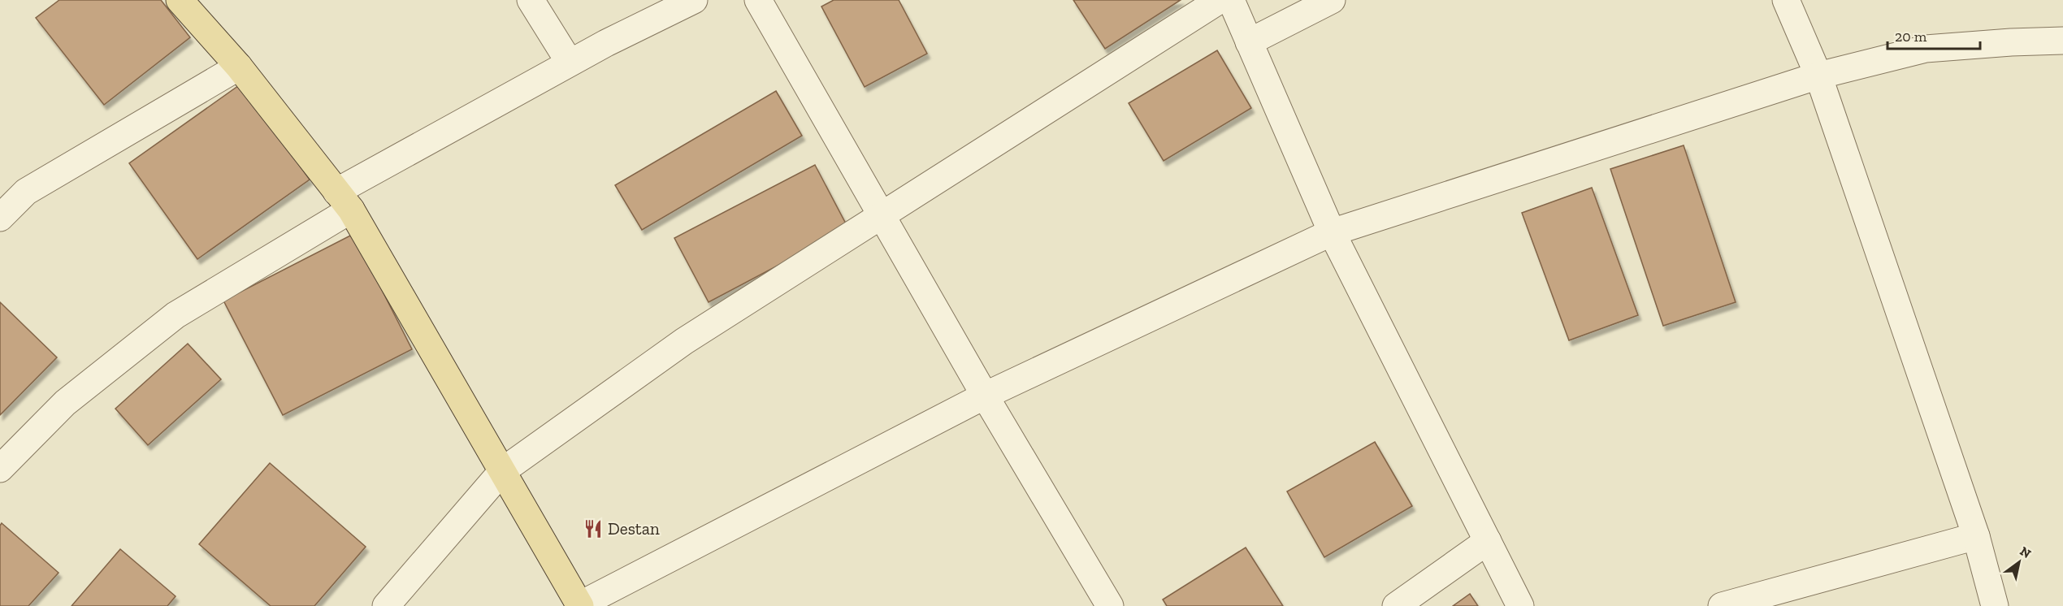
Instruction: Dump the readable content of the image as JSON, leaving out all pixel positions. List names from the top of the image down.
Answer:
{
  "places": {
    "restaurant": ["Destan"]
  },
  "scale_bar": "20 m",
  "north": "top right"
}
